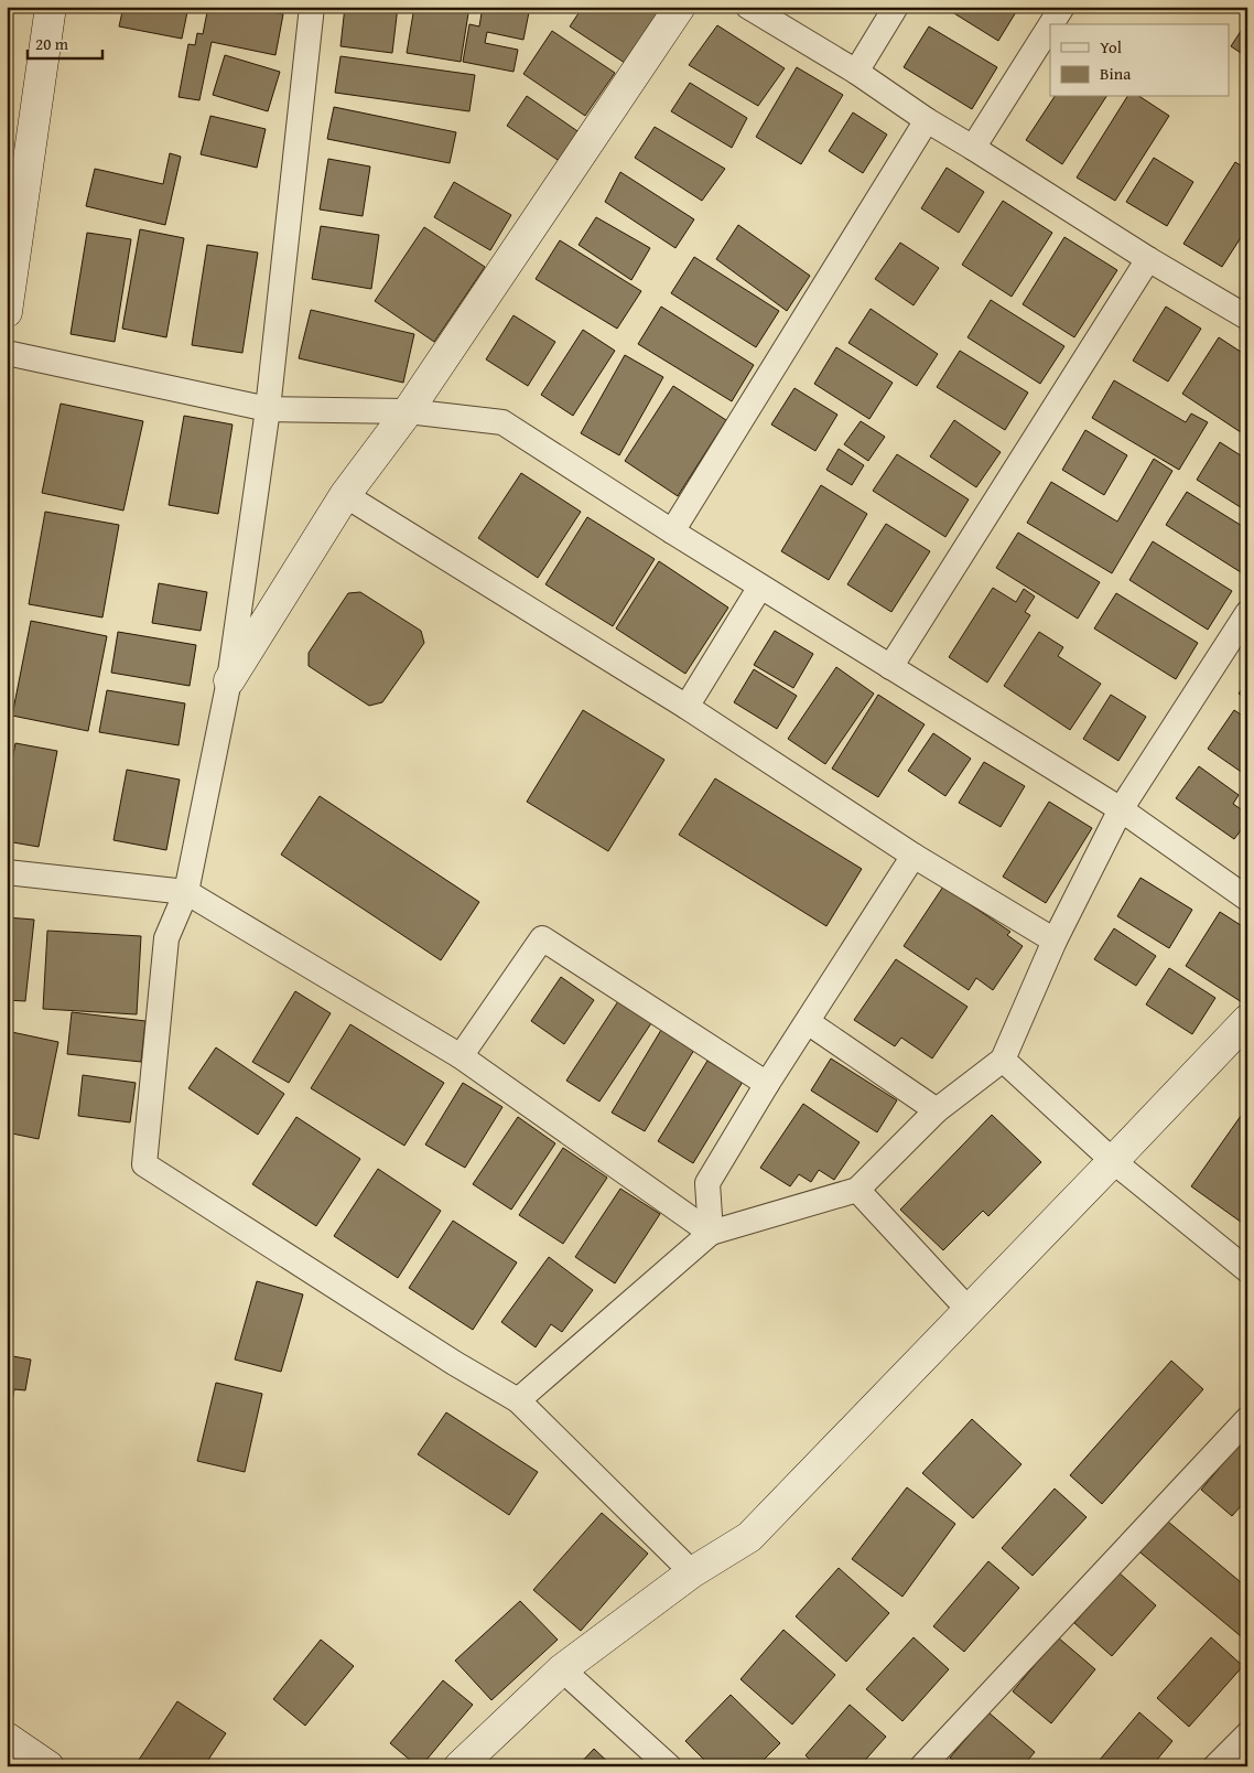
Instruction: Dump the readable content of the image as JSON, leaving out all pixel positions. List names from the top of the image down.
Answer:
{
  "legend": ["Yol", "Bina"],
  "scale_bar": "20 m"
}
